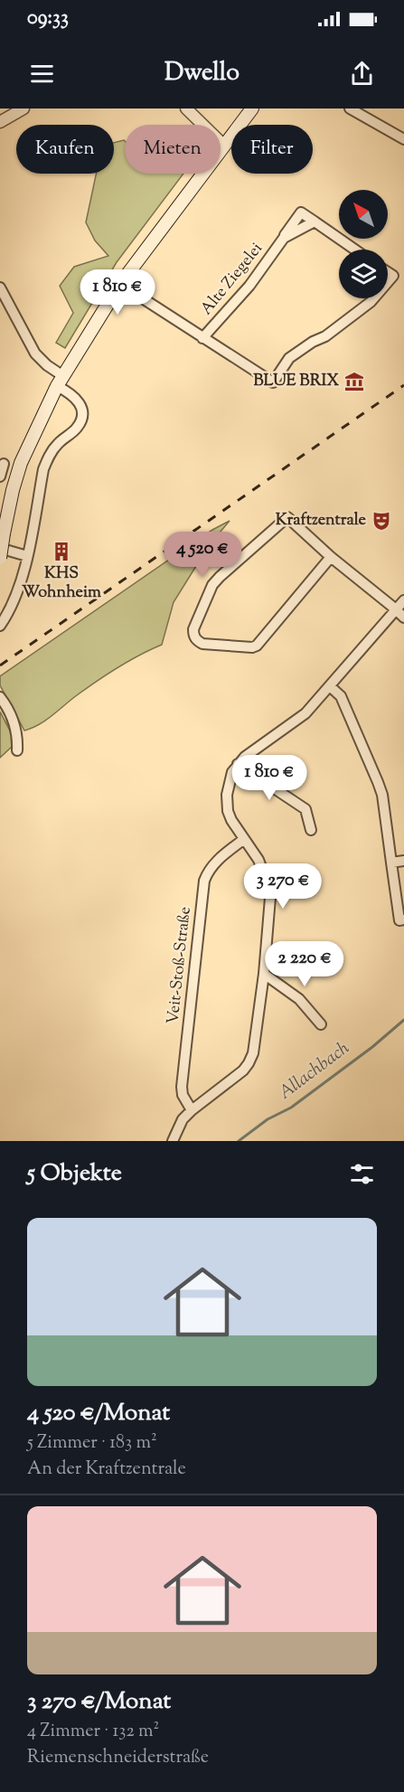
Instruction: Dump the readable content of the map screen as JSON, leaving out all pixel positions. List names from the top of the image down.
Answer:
{
  "streets": {
    "street": ["Alte Ziegelei", "Veit-Stoß-Straße"]
  },
  "water": ["Allachbach"],
  "places": {
    "museum": ["BLUE BRIX"],
    "theatre": ["Kraftzentrale"],
    "building": ["KHS Wohnheim"]
  },
  "north": "top left",
  "page": {
    "status": "09:33",
    "header": "Dwello",
    "chip": ["Kaufen", "Mieten", "Filter"],
    "price": [
      "1 810 €",
      "4 520 €",
      "1 810 €",
      "3 270 €",
      "2 220 €"
    ],
    "heading": "5 Objekte",
    "list": [
      {
        "name": "4 520 €/Monat",
        "note": "5 Zimmer · 183 m² · An der Kraftzentrale"
      },
      {
        "name": "3 270 €/Monat",
        "note": "4 Zimmer · 132 m² · Riemenschneiderstraße"
      }
    ]
  }
}
